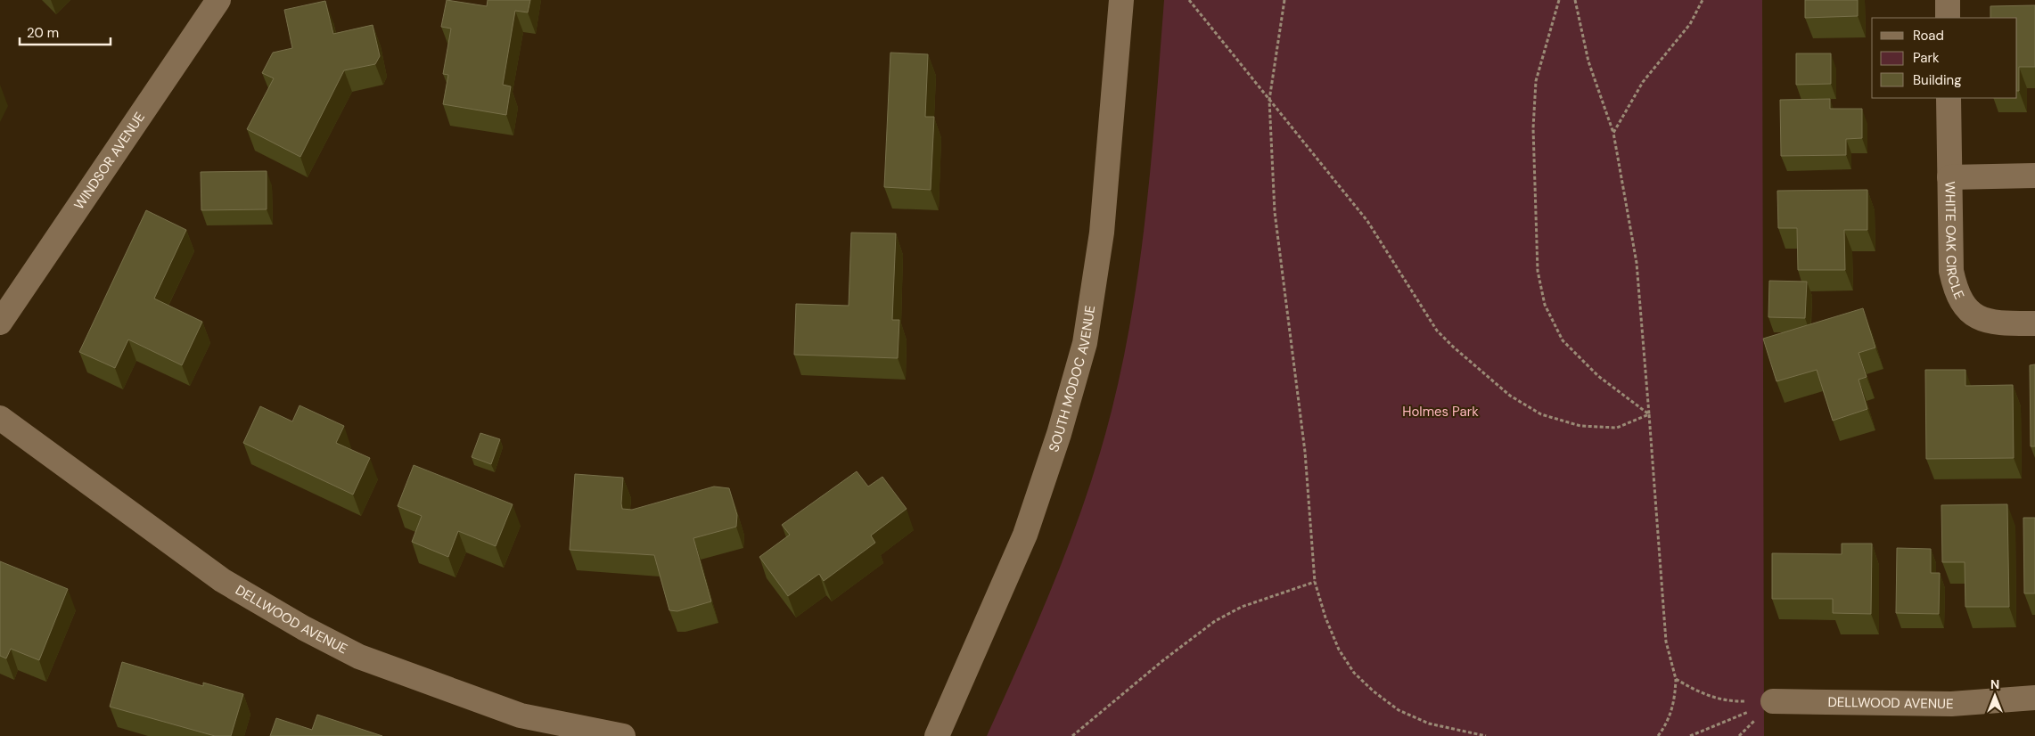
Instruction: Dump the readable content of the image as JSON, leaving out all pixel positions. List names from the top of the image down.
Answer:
{
  "streets": {
    "street": [
      "WINDSOR AVENUE",
      "WHITE OAK CIRCLE",
      "SOUTH MODOC AVENUE",
      "DELLWOOD AVENUE"
    ]
  },
  "parks": ["Holmes Park"],
  "legend": ["Road", "Park", "Building"],
  "scale_bar": "20 m",
  "north": "top"
}
